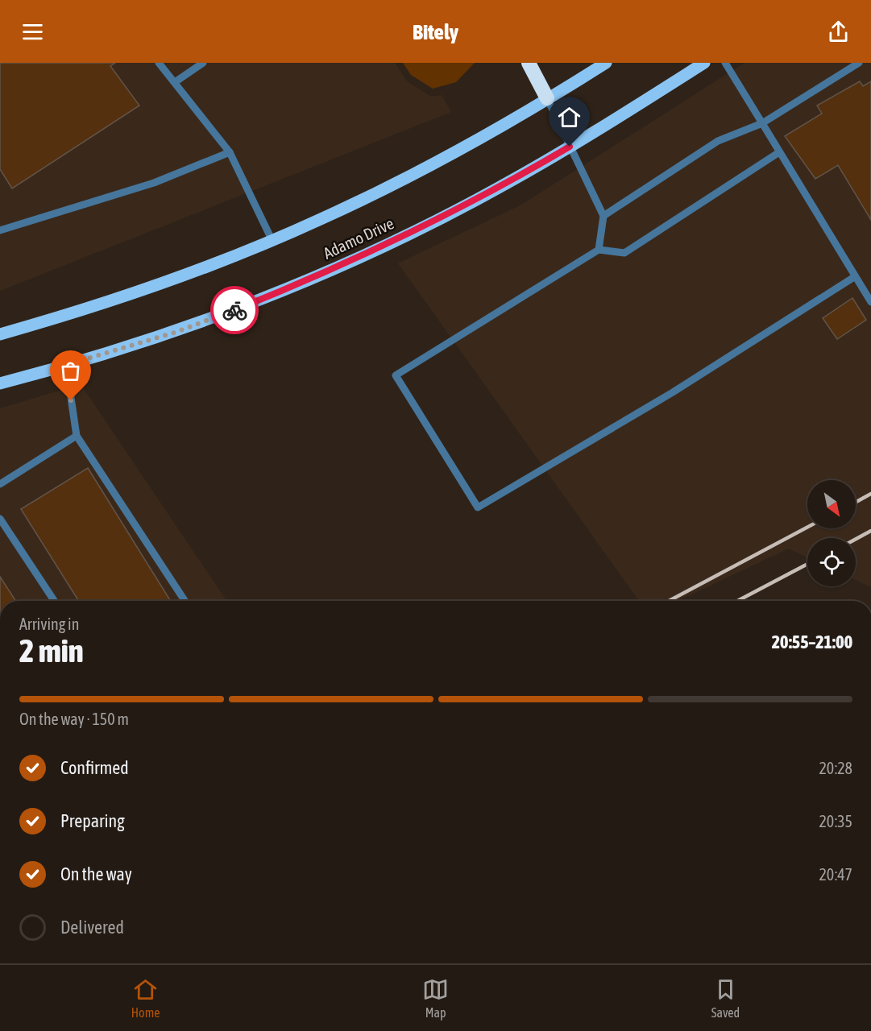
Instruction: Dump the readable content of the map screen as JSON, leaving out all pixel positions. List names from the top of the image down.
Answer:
{
  "streets": {
    "main road": ["Adamo Drive"]
  },
  "north": "bottom right",
  "page": {
    "header": "Bitely",
    "heading": ["2 min", "Arriving in", "20:55–21:00"],
    "bar": "On the way · 150 m",
    "list": [
      ["Confirmed", "20:28"],
      ["Preparing", "20:35"],
      ["On the way", "20:47"],
      "Delivered"
    ],
    "tabs": ["Home", "Map", "Saved"]
  }
}
